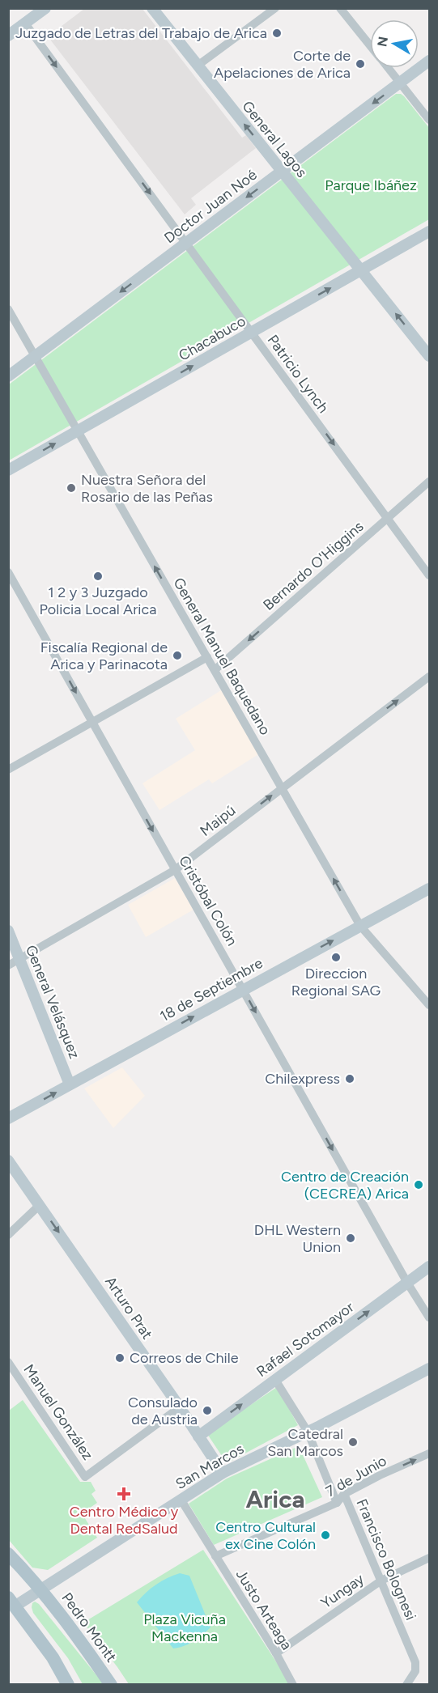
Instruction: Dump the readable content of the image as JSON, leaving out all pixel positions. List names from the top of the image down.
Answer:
{
  "streets": {
    "main road": ["Pedro Montt"],
    "street": [
      "General Lagos",
      "Doctor Juan Noé",
      "Chacabuco",
      "Patricio Lynch",
      "Bernardo O'Higgins",
      "General Manuel Baquedano",
      "Maipú",
      "Cristóbal Colón",
      "18 de Septiembre",
      "General Velásquez",
      "Arturo Prat",
      "Rafael Sotomayor",
      "Manuel González",
      "San Marcos",
      "7 de Junio",
      "Francisco Bolognesi",
      "Yungay",
      "Justo Arteaga"
    ]
  },
  "crossings": [
    ["General Lagos", "Doctor Juan Noé"],
    ["General Lagos", "Chacabuco"],
    ["Doctor Juan Noé", "Patricio Lynch"],
    ["Doctor Juan Noé", "General Manuel Baquedano"],
    ["Chacabuco", "Patricio Lynch"],
    ["Chacabuco", "General Manuel Baquedano"],
    ["Patricio Lynch", "Bernardo O'Higgins"],
    ["Bernardo O'Higgins", "General Manuel Baquedano"],
    ["General Manuel Baquedano", "Maipú"],
    ["General Manuel Baquedano", "18 de Septiembre"],
    ["Maipú", "Cristóbal Colón"],
    ["Maipú", "General Velásquez"],
    ["Cristóbal Colón", "18 de Septiembre"],
    ["Cristóbal Colón", "Rafael Sotomayor"],
    ["18 de Septiembre", "General Velásquez"],
    ["Arturo Prat", "Rafael Sotomayor"],
    ["Arturo Prat", "Manuel González"],
    ["Arturo Prat", "San Marcos"],
    ["Rafael Sotomayor", "Francisco Bolognesi"],
    ["San Marcos", "Francisco Bolognesi"],
    ["San Marcos", "Justo Arteaga"],
    ["San Marcos", "Pedro Montt"],
    ["7 de Junio", "Francisco Bolognesi"],
    ["7 de Junio", "Justo Arteaga"],
    ["Francisco Bolognesi", "Yungay"],
    ["Yungay", "Justo Arteaga"]
  ],
  "one_way": [
    "General Lagos",
    "Doctor Juan Noé",
    "Chacabuco",
    "Patricio Lynch",
    "Bernardo O'Higgins",
    "General Manuel Baquedano",
    "Maipú",
    "Cristóbal Colón",
    "18 de Septiembre",
    "Arturo Prat",
    "Rafael Sotomayor",
    "7 de Junio"
  ],
  "districts": ["Arica"],
  "parks": ["Parque Ibáñez", "Plaza Vicuña Mackenna"],
  "places": {
    "other": [
      "Juzgado de Letras del Trabajo de Arica",
      "Corte de Apelaciones de Arica",
      "Nuestra Señora del Rosario de las Peñas",
      "1 2 y 3 Juzgado Policia Local Arica",
      "Fiscalía Regional de Arica y Parinacota",
      "Direccion Regional SAG",
      "Chilexpress",
      "Centro de Creación (CECREA) Arica",
      "DHL Western Union",
      "Correos de Chile",
      "Consulado de Austria",
      "Catedral San Marcos",
      "Centro Cultural ex Cine Colón"
    ],
    "health": ["Centro Médico y Dental RedSalud"]
  },
  "north": "left"
}
